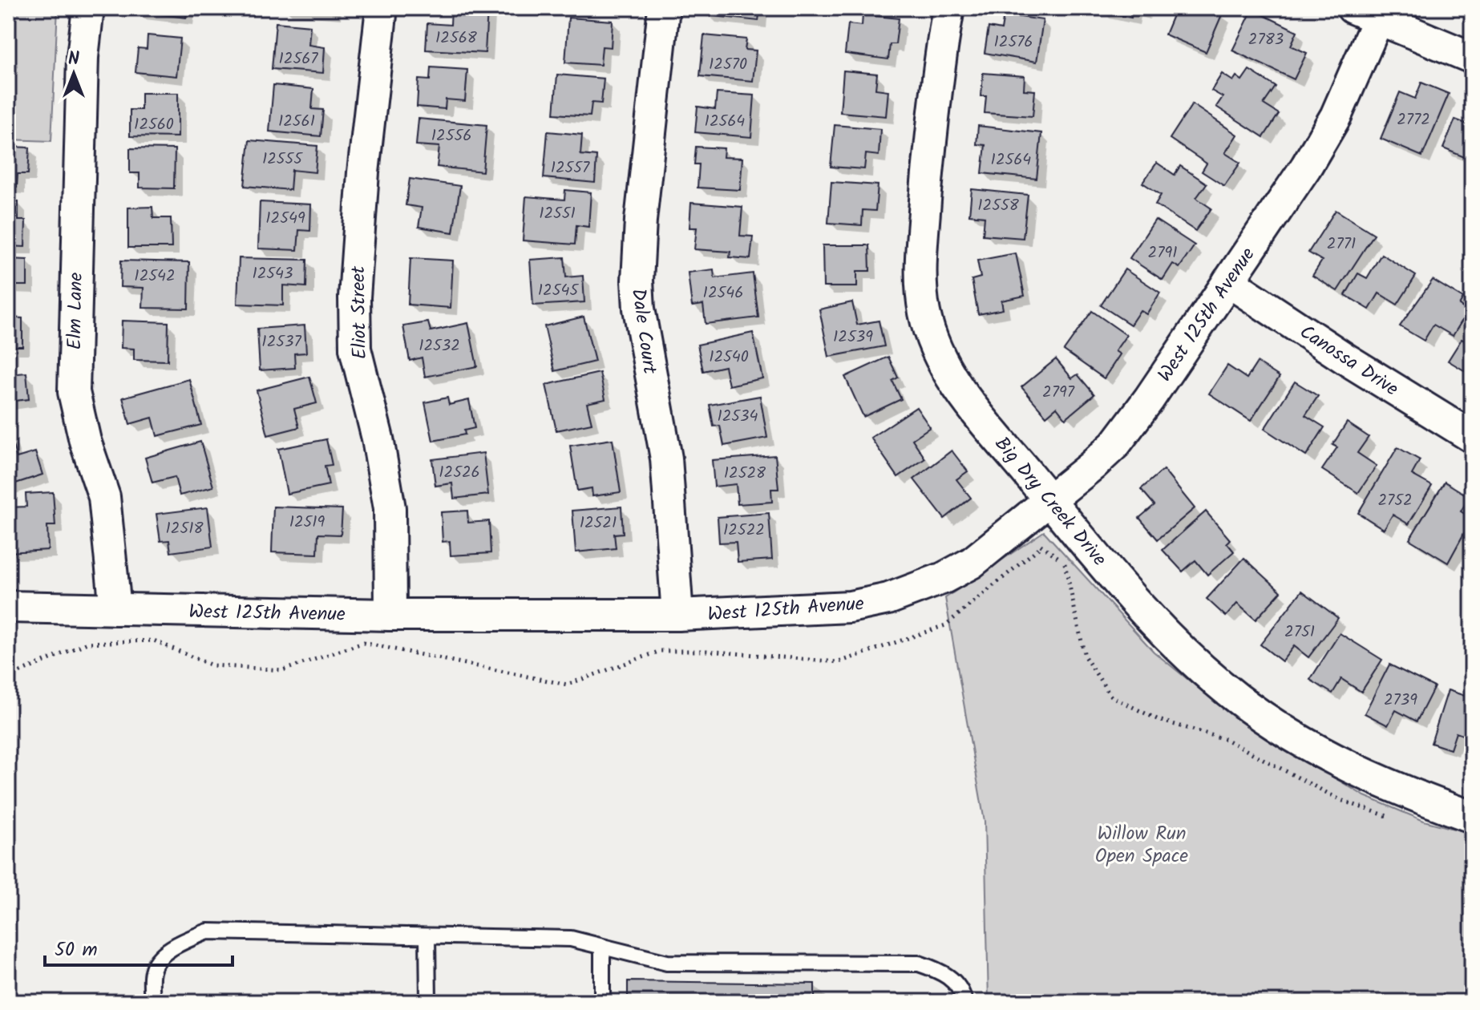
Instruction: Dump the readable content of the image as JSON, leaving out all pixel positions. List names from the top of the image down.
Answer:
{
  "streets": {
    "street": [
      "Elm Lane",
      "Eliot Street",
      "West 125th Avenue",
      "Dale Court",
      "Canossa Drive",
      "Big Dry Creek Drive"
    ]
  },
  "crossings": [
    ["Elm Lane", "West 125th Avenue"],
    ["Eliot Street", "West 125th Avenue"],
    ["West 125th Avenue", "Dale Court"],
    ["West 125th Avenue", "Canossa Drive"],
    ["West 125th Avenue", "Big Dry Creek Drive"]
  ],
  "parks": ["Willow Run Open Space"],
  "house_numbers": [
    "12568",
    "2783",
    "12576",
    "12567",
    "12570",
    "2772",
    "12561",
    "12564",
    "12560",
    "12556",
    "12555",
    "12564",
    "12557",
    "12558",
    "12551",
    "12549",
    "2771",
    "2791",
    "12543",
    "12542",
    "12545",
    "12546",
    "12539",
    "12537",
    "12532",
    "12540",
    "2797",
    "12534",
    "12526",
    "12528",
    "2752",
    "12519",
    "12521",
    "12518",
    "12522",
    "2751",
    "2739"
  ],
  "scale_bar": "50 m",
  "north": "top"
}
